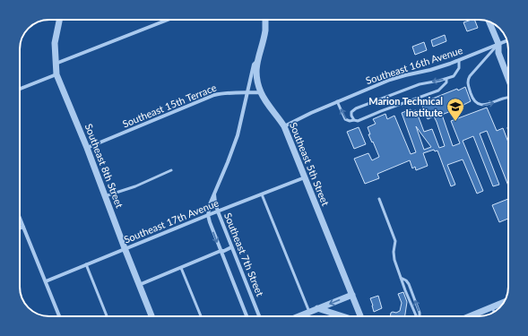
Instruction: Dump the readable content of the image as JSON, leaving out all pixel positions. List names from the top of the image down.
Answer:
{
  "streets": {
    "street": [
      "Southeast 16th Avenue",
      "Southeast 15th Terrace",
      "Southeast 5th Street",
      "Southeast 8th Street",
      "Southeast 17th Avenue",
      "Southeast 7th Street"
    ]
  },
  "crossings": [
    ["Southeast 16th Avenue", "Southeast 5th Street"],
    ["Southeast 15th Terrace", "Southeast 5th Street"],
    ["Southeast 15th Terrace", "Southeast 8th Street"],
    ["Southeast 15th Terrace", "Southeast 7th Street"],
    ["Southeast 5th Street", "Southeast 17th Avenue"],
    ["Southeast 5th Street", "Southeast 7th Street"],
    ["Southeast 8th Street", "Southeast 17th Avenue"],
    ["Southeast 17th Avenue", "Southeast 7th Street"]
  ],
  "places": {
    "school or university": ["Marion Technical Institute"]
  }
}
